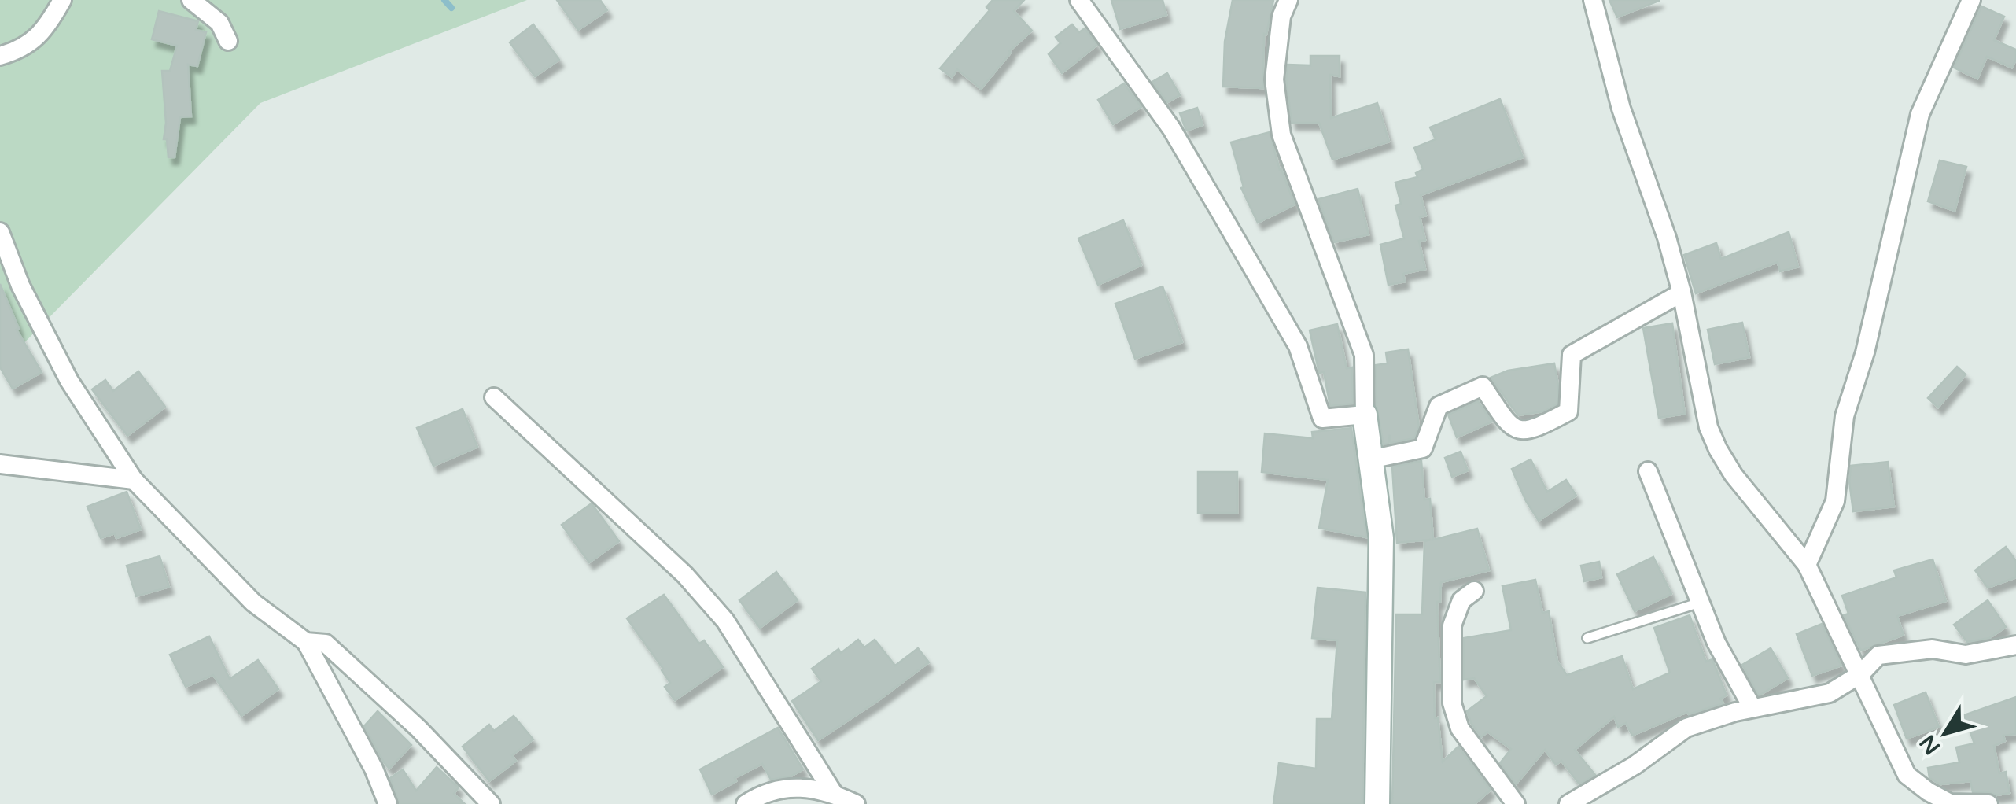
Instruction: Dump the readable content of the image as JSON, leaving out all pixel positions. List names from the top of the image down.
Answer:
{
  "north": "bottom left"
}
